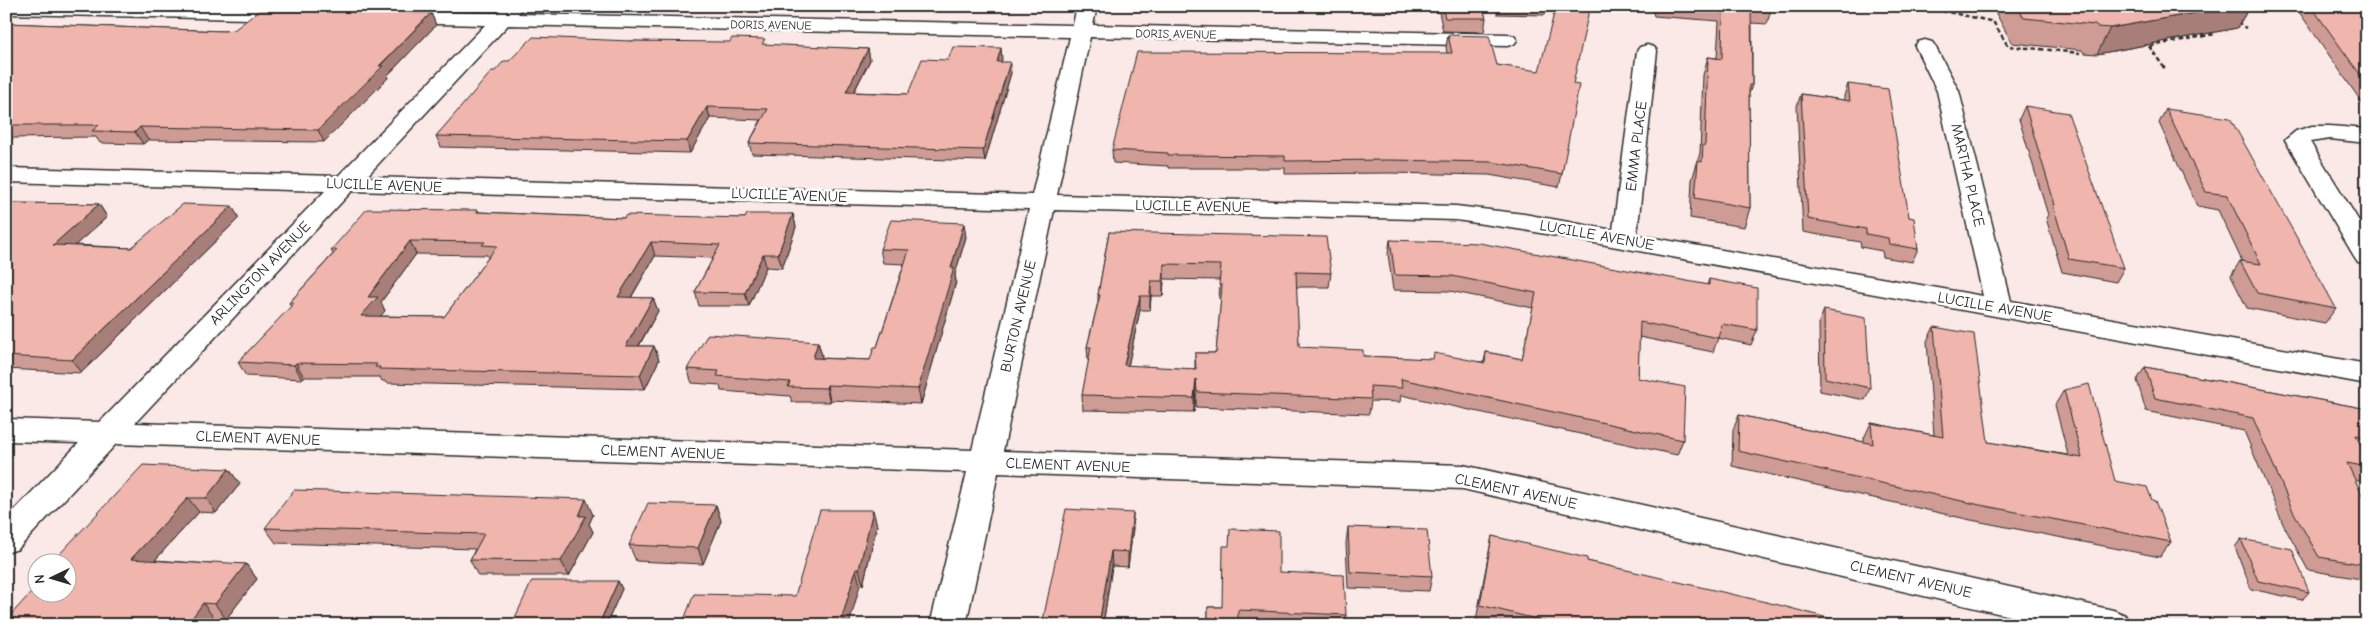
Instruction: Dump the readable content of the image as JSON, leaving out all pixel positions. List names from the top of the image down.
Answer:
{
  "streets": {
    "street": [
      "DORIS AVENUE",
      "EMMA PLACE",
      "MARTHA PLACE",
      "LUCILLE AVENUE",
      "ARLINGTON AVENUE",
      "BURTON AVENUE",
      "CLEMENT AVENUE"
    ]
  },
  "crossings": [
    ["DORIS AVENUE", "ARLINGTON AVENUE"],
    ["DORIS AVENUE", "BURTON AVENUE"],
    ["EMMA PLACE", "LUCILLE AVENUE"],
    ["MARTHA PLACE", "LUCILLE AVENUE"],
    ["LUCILLE AVENUE", "ARLINGTON AVENUE"],
    ["LUCILLE AVENUE", "BURTON AVENUE"],
    ["ARLINGTON AVENUE", "CLEMENT AVENUE"],
    ["BURTON AVENUE", "CLEMENT AVENUE"]
  ],
  "north": "left"
}
